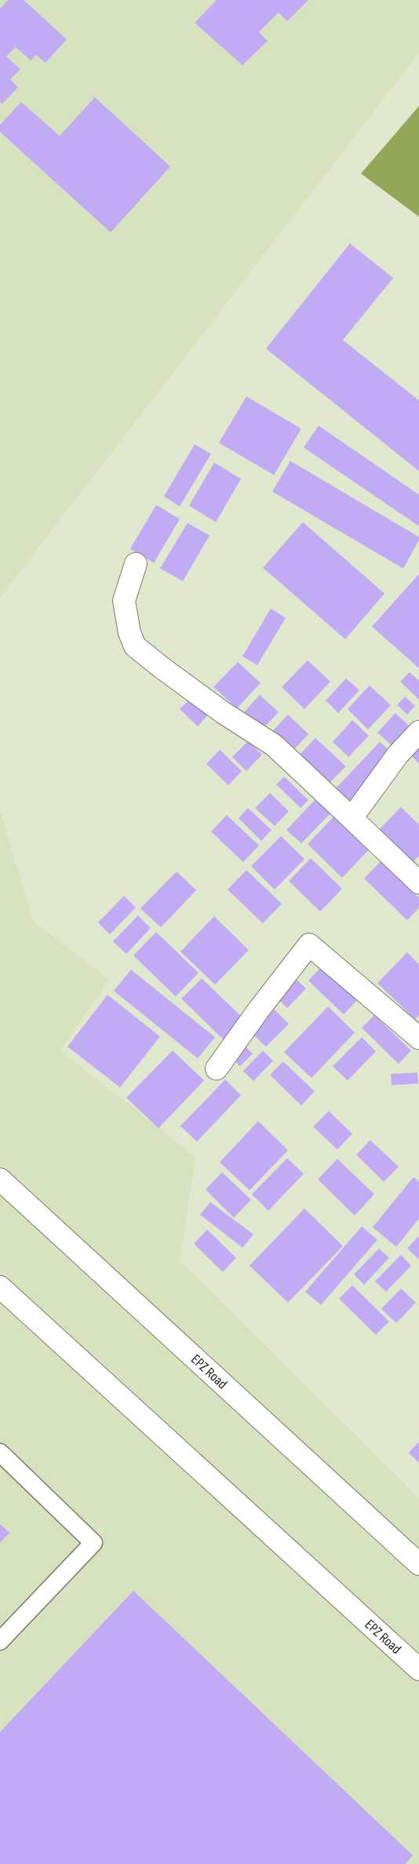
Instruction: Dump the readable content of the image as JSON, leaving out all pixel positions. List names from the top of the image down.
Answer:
{
  "streets": {
    "main road": ["EPZ Road"]
  }
}
